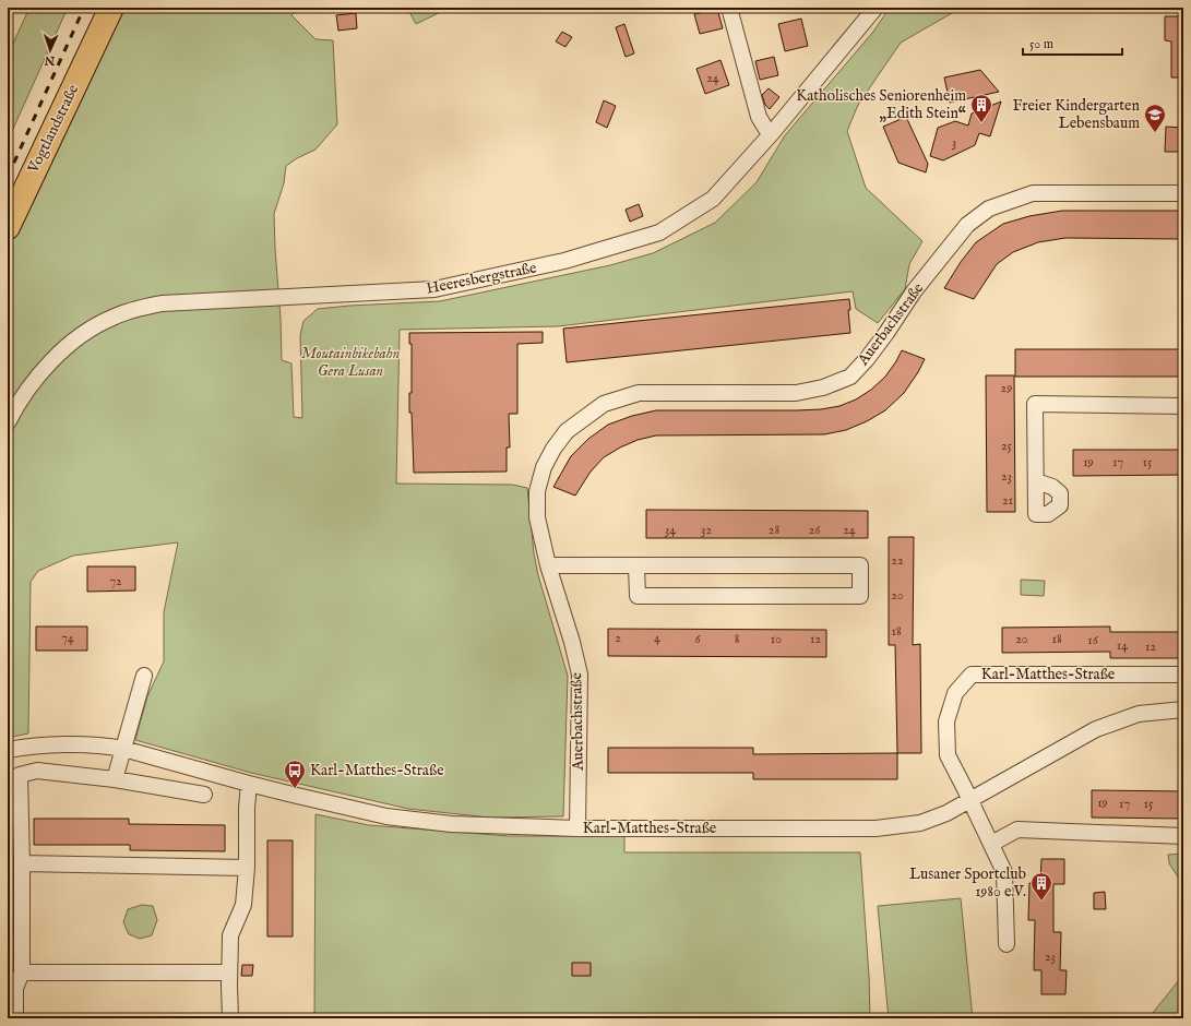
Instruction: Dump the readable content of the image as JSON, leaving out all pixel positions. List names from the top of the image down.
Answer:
{
  "streets": {
    "main road": ["Vogtlandstraße"],
    "street": ["Heeresbergstraße", "Auerbachstraße", "Karl-Matthes-Straße"]
  },
  "crossings": [
    ["Auerbachstraße", "Karl-Matthes-Straße"]
  ],
  "parks": ["Moutainbikebahn Gera Lusan"],
  "places": {
    "building": ["Katholisches Seniorenheim „Edith Stein“", "Lusaner Sportclub 1980 e.V."],
    "school or university": ["Freier Kindergarten Lebensbaum"],
    "bus stop": ["Karl-Matthes-Straße"]
  },
  "house_numbers": [
    "24",
    "3",
    "29",
    "25",
    "19",
    "17",
    "15",
    "23",
    "21",
    "34",
    "32",
    "28",
    "26",
    "24",
    "22",
    "72",
    "20",
    "18",
    "74",
    "2",
    "4",
    "6",
    "8",
    "10",
    "12",
    "20",
    "18",
    "16",
    "14",
    "12",
    "19",
    "17",
    "15",
    "23"
  ],
  "scale_bar": "50 m",
  "north": "bottom"
}
